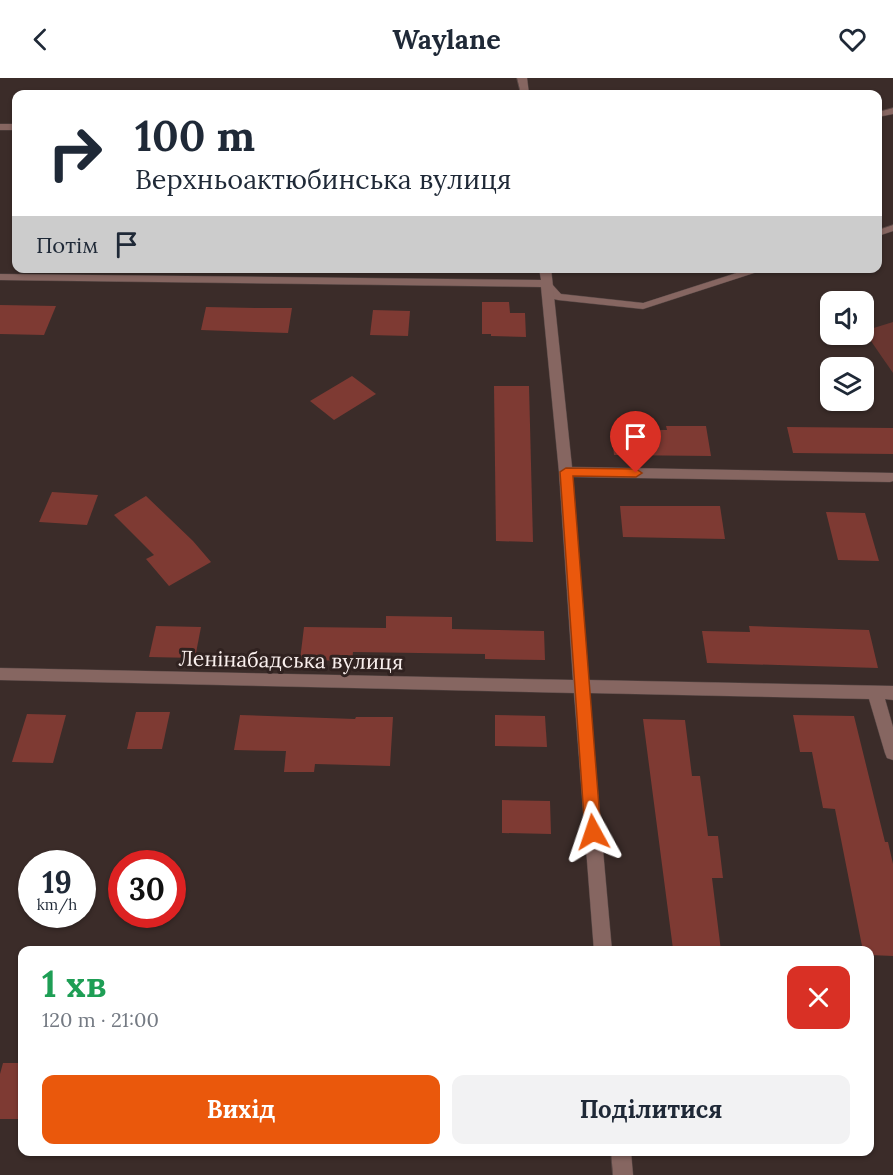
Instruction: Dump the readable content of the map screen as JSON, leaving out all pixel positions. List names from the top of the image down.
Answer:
{
  "streets": {
    "street": ["Ленінабадська вулиця"]
  },
  "page": {
    "header": "Waylane",
    "turn": ["100 m", "Верхньоактюбинська вулиця"],
    "then": "Потім",
    "speed": "19 km/h",
    "limit": "30",
    "heading": ["1 хв", "120 m · 21:00"],
    "buttons": ["Вихід", "Поділитися"]
  }
}
